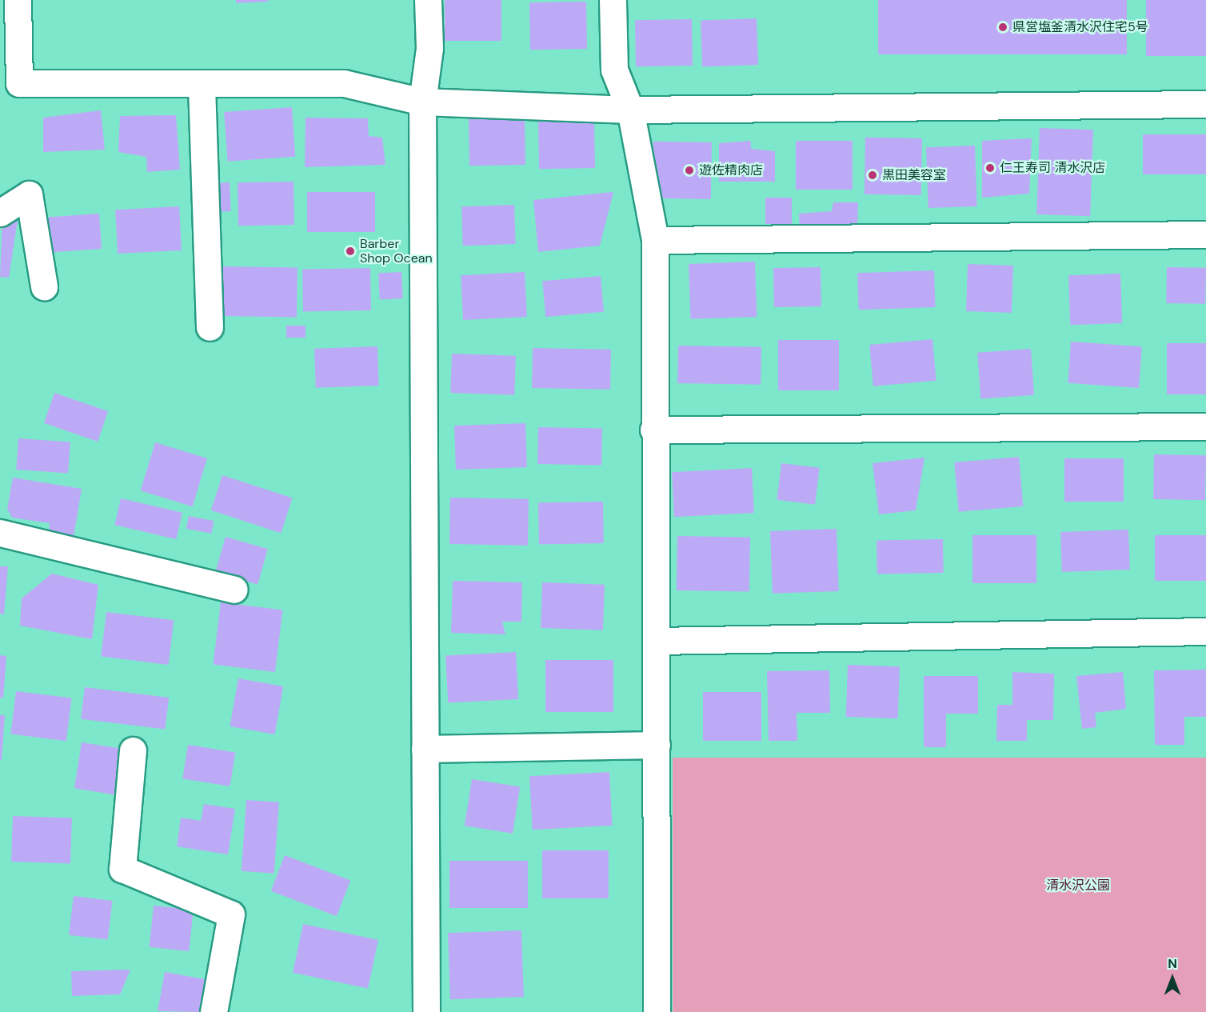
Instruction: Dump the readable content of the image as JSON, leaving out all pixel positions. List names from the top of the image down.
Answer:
{
  "parks": ["清水沢公園"],
  "places": [
    "県営塩釜清水沢住宅5号",
    "仁王寿司 清水沢店",
    "遊佐精肉店",
    "黒田美容室",
    "Barber Shop Ocean"
  ],
  "north": "top"
}
